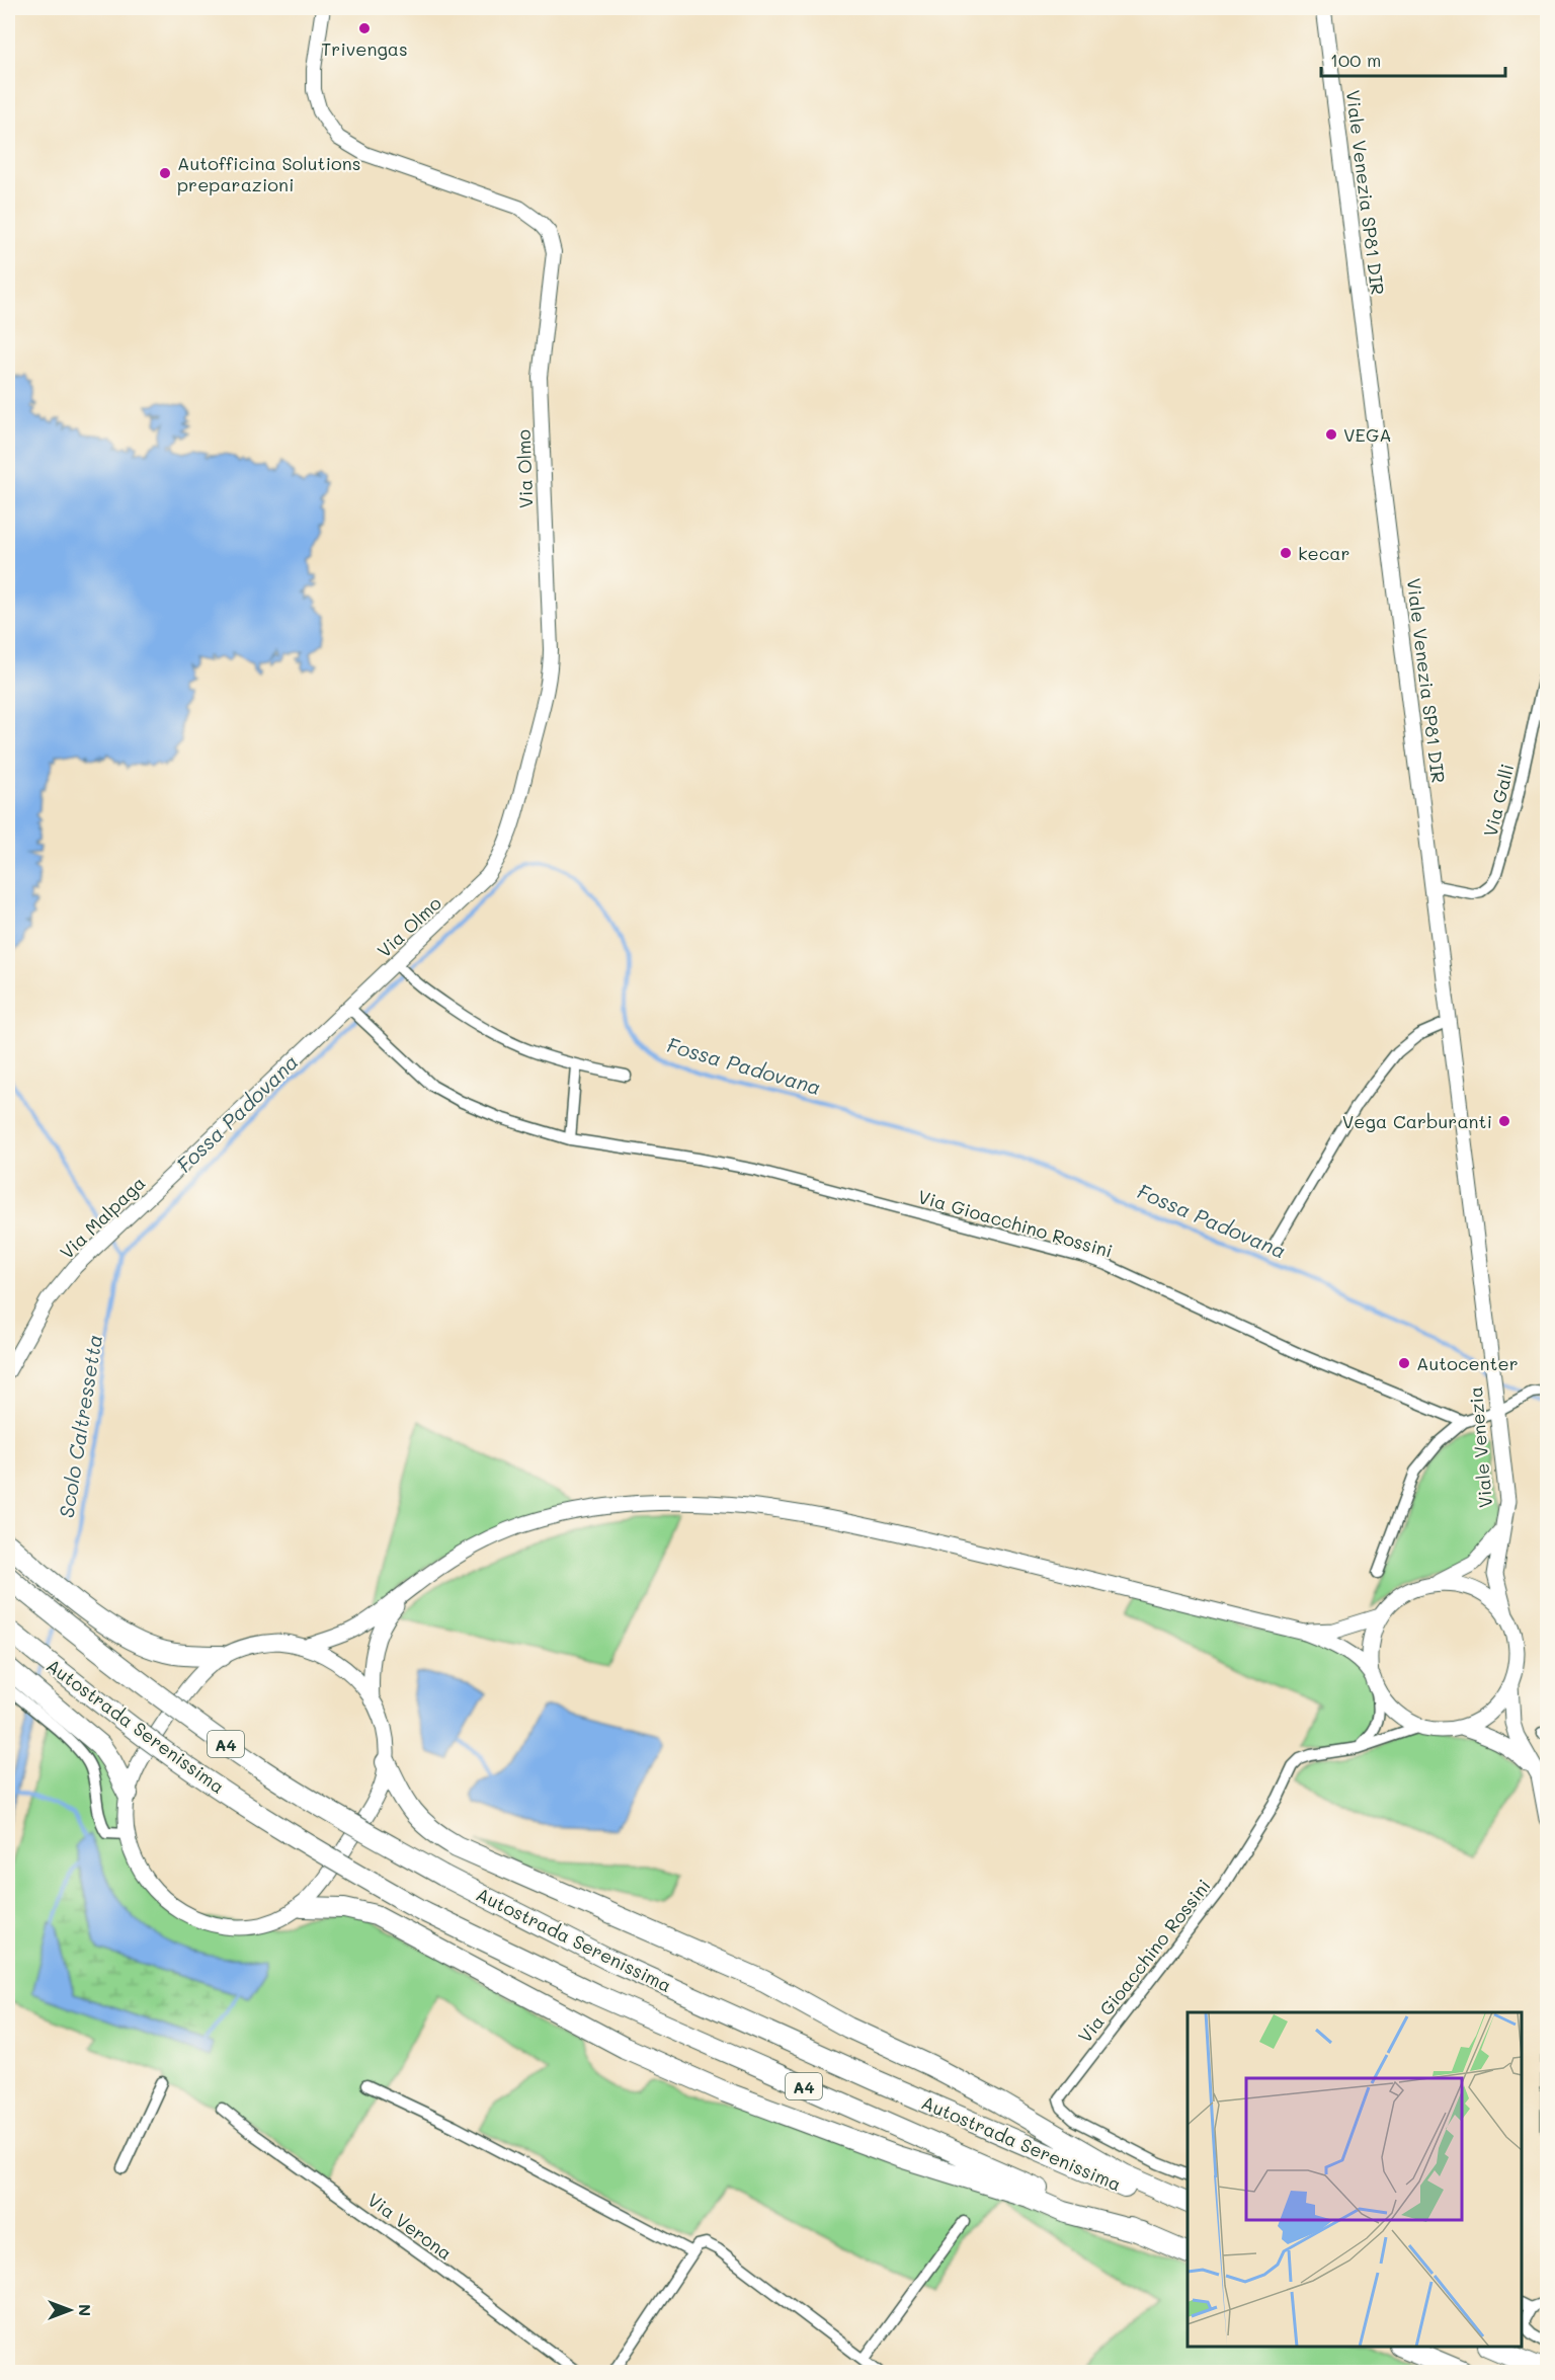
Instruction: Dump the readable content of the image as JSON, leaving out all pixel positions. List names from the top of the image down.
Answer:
{
  "streets": {
    "highway": ["Autostrada Serenissima", "A4"],
    "main road": ["Viale Venezia SP81 DIR", "Viale Venezia"],
    "street": [
      "Via Olmo",
      "Via Galli",
      "Via Malpaga",
      "Via Gioacchino Rossini",
      "Via Verona"
    ]
  },
  "crossings": [
    ["Viale Venezia SP81 DIR", "Via Galli"],
    ["Viale Venezia SP81 DIR", "Viale Venezia"],
    ["Via Olmo", "Via Malpaga"],
    ["Via Olmo", "Via Gioacchino Rossini"],
    ["Via Malpaga", "Via Gioacchino Rossini"],
    ["Via Gioacchino Rossini", "Viale Venezia"]
  ],
  "water": ["Fossa Padovana", "Scolo Caltressetta"],
  "places": [
    "Trivengas",
    "Autofficina Solutions preparazioni",
    "VEGA",
    "kecar",
    "Vega Carburanti",
    "Autocenter"
  ],
  "scale_bar": "100 m",
  "north": "right"
}
